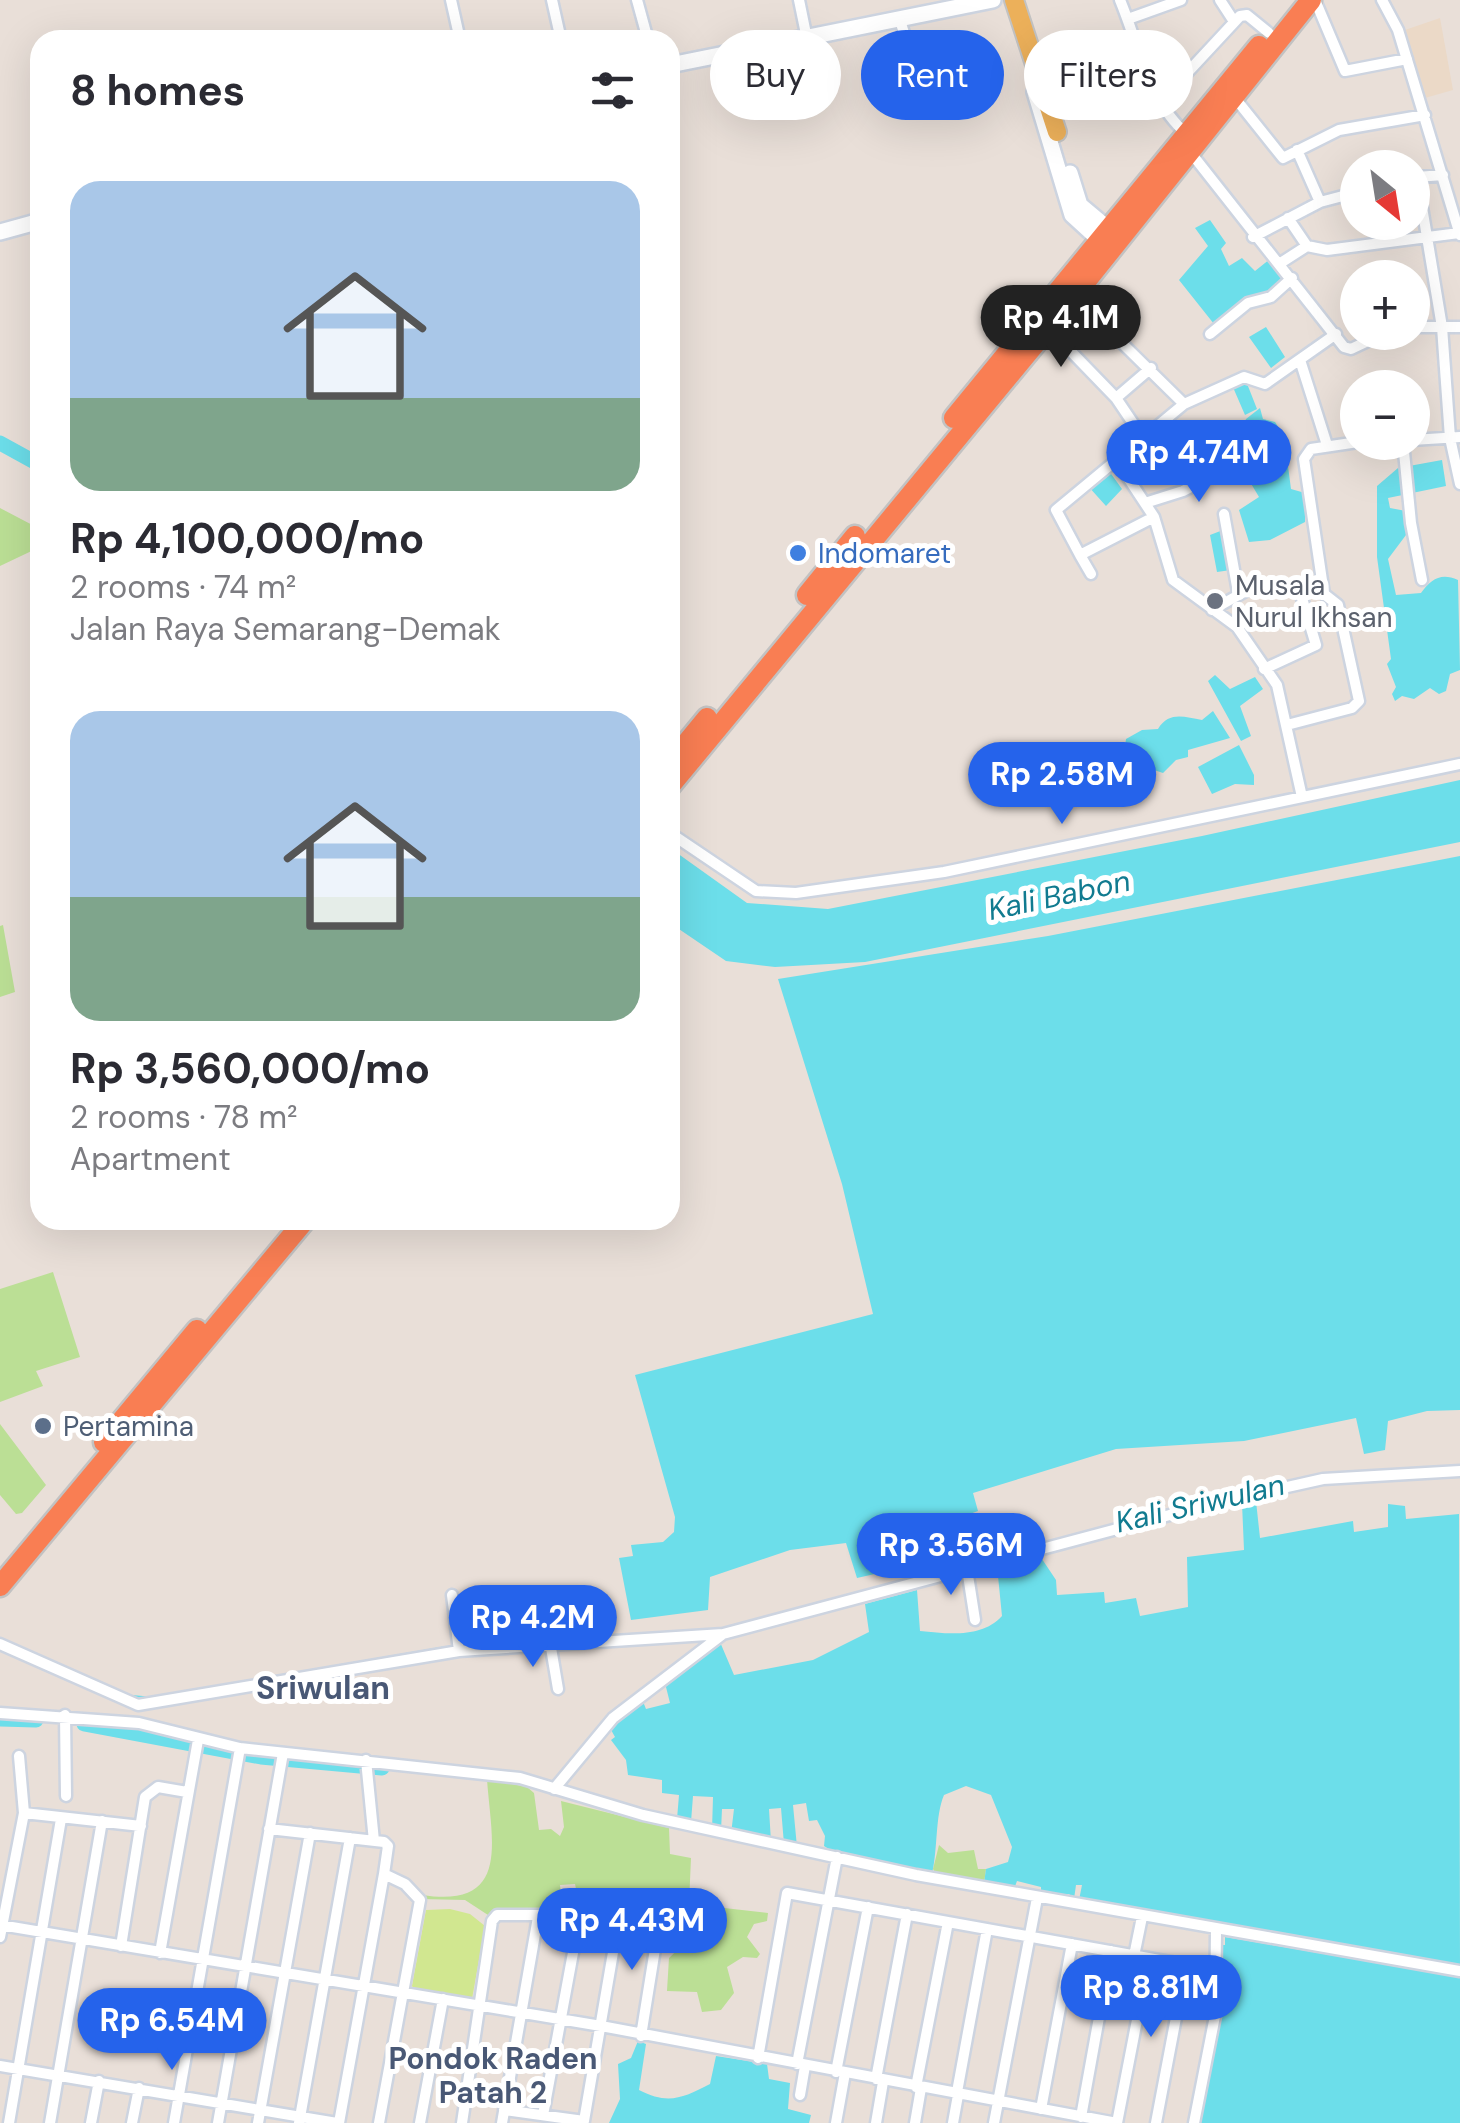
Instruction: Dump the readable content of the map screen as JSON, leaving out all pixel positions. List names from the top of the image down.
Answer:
{
  "districts": ["Sriwulan", "Pondok Raden Patah 2"],
  "water": ["Kali Babon", "Kali Sriwulan"],
  "places": ["Indomaret", "Musala Nurul Ikhsan", "Pertamina"],
  "north": "bottom right",
  "page": {
    "chip": ["Buy", "Rent", "Filters"],
    "heading": "8 homes",
    "map_buttons": ["+", "−"],
    "list": [
      {
        "name": "Rp 4,100,000/mo",
        "note": "2 rooms · 74 m² · Jalan Raya Semarang-Demak"
      },
      {
        "name": "Rp 3,560,000/mo",
        "note": "2 rooms · 78 m² · Apartment"
      }
    ],
    "price": [
      "Rp 4.1M",
      "Rp 4.74M",
      "Rp 2.58M",
      "Rp 3.56M",
      "Rp 4.2M",
      "Rp 4.43M",
      "Rp 8.81M",
      "Rp 6.54M"
    ]
  }
}
